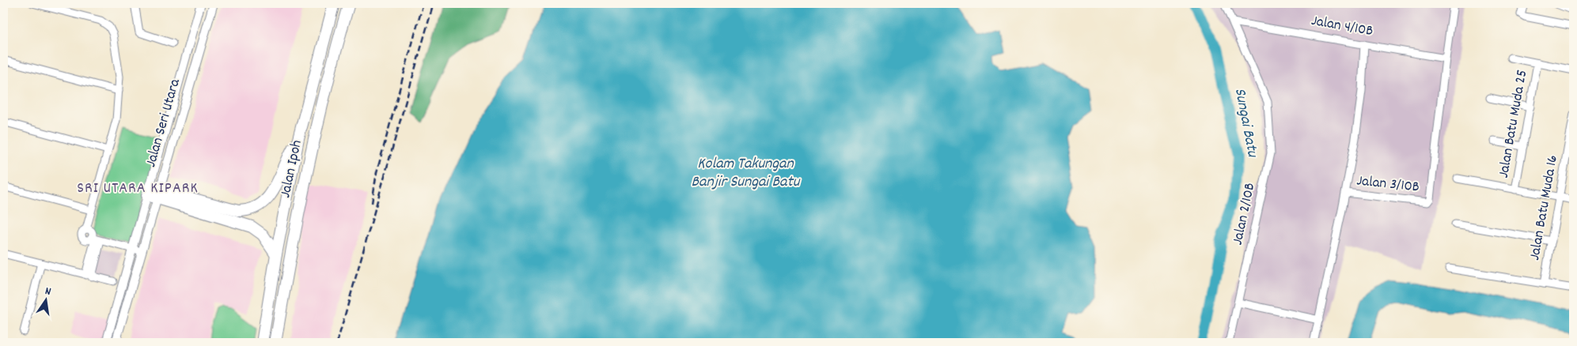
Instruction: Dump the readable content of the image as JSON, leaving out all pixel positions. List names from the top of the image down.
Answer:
{
  "streets": {
    "highway": ["Jalan Ipoh"],
    "street": [
      "Jalan 4/10B",
      "Jalan Seri Utara",
      "Jalan Batu Muda 25",
      "Jalan 3/10B",
      "Jalan Batu Muda 16",
      "Jalan 2/10B"
    ]
  },
  "crossings": [
    ["Jalan 4/10B", "Jalan 3/10B"],
    ["Jalan 4/10B", "Jalan 2/10B"]
  ],
  "districts": ["SRI UTARA KIPARK"],
  "water": ["Sungai Batu", "Kolam Takungan Banjir Sungai Batu"],
  "north": "top"
}
